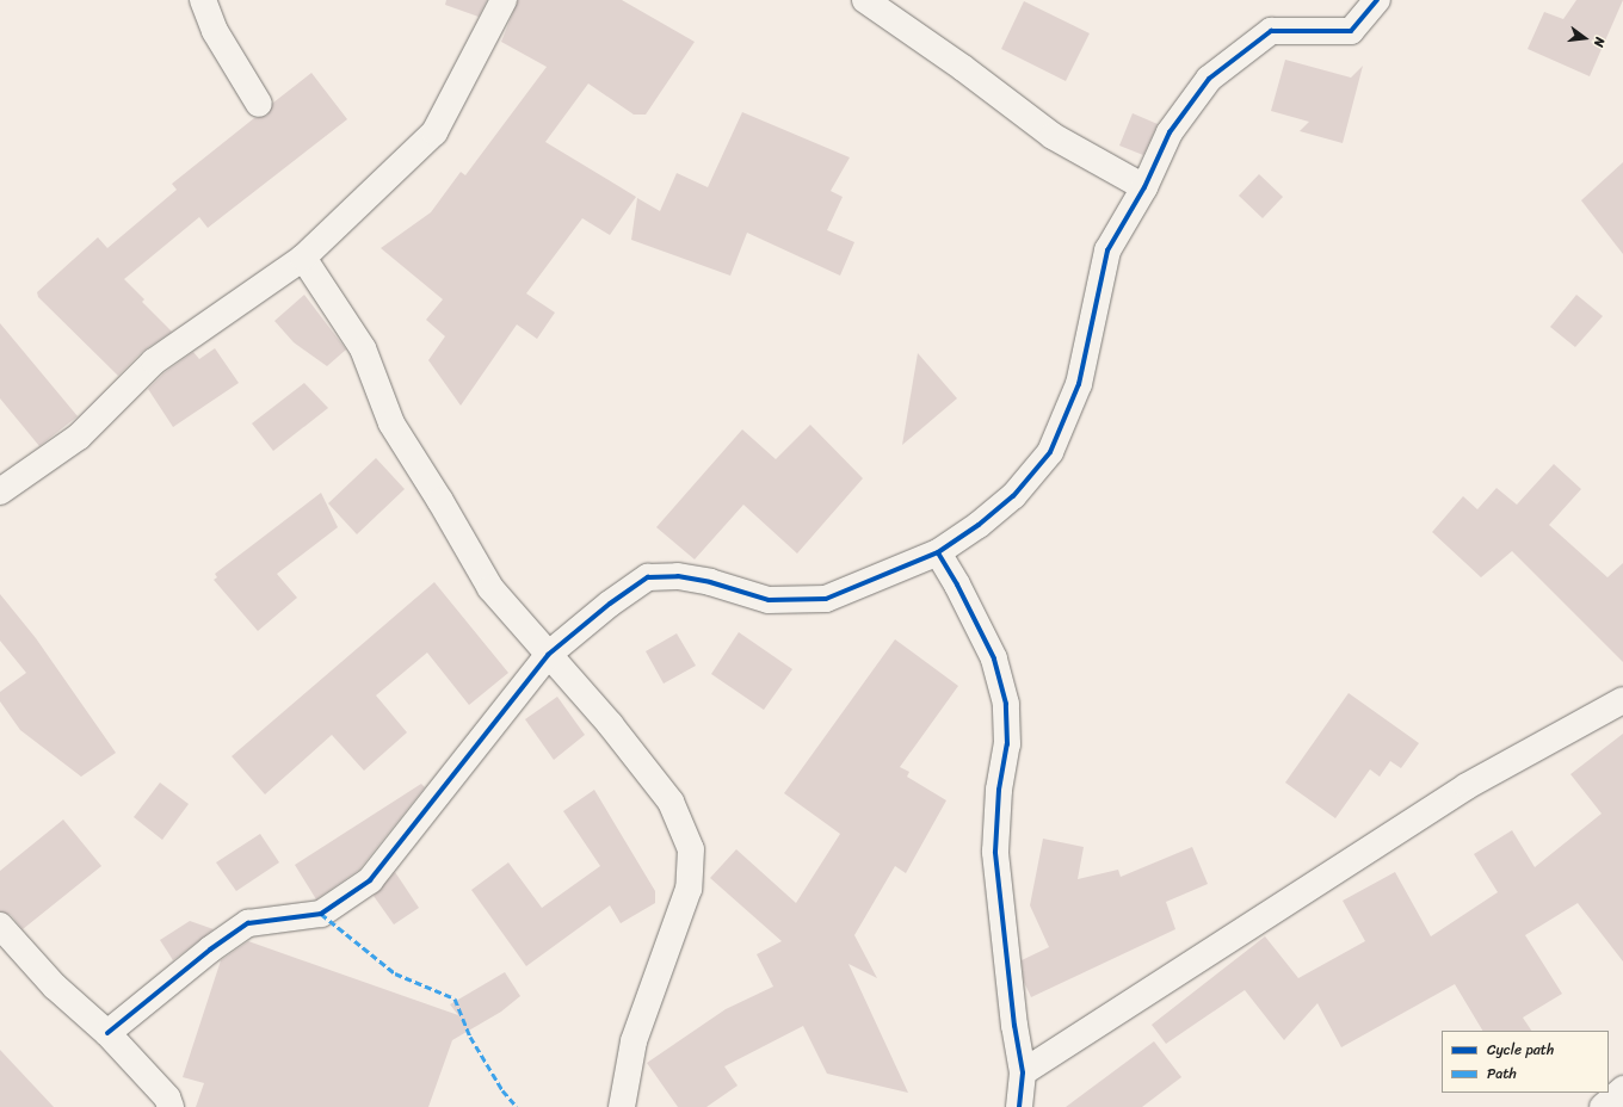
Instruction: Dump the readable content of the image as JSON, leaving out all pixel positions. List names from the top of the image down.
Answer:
{
  "legend": ["Cycle path", "Path"],
  "north": "right"
}
